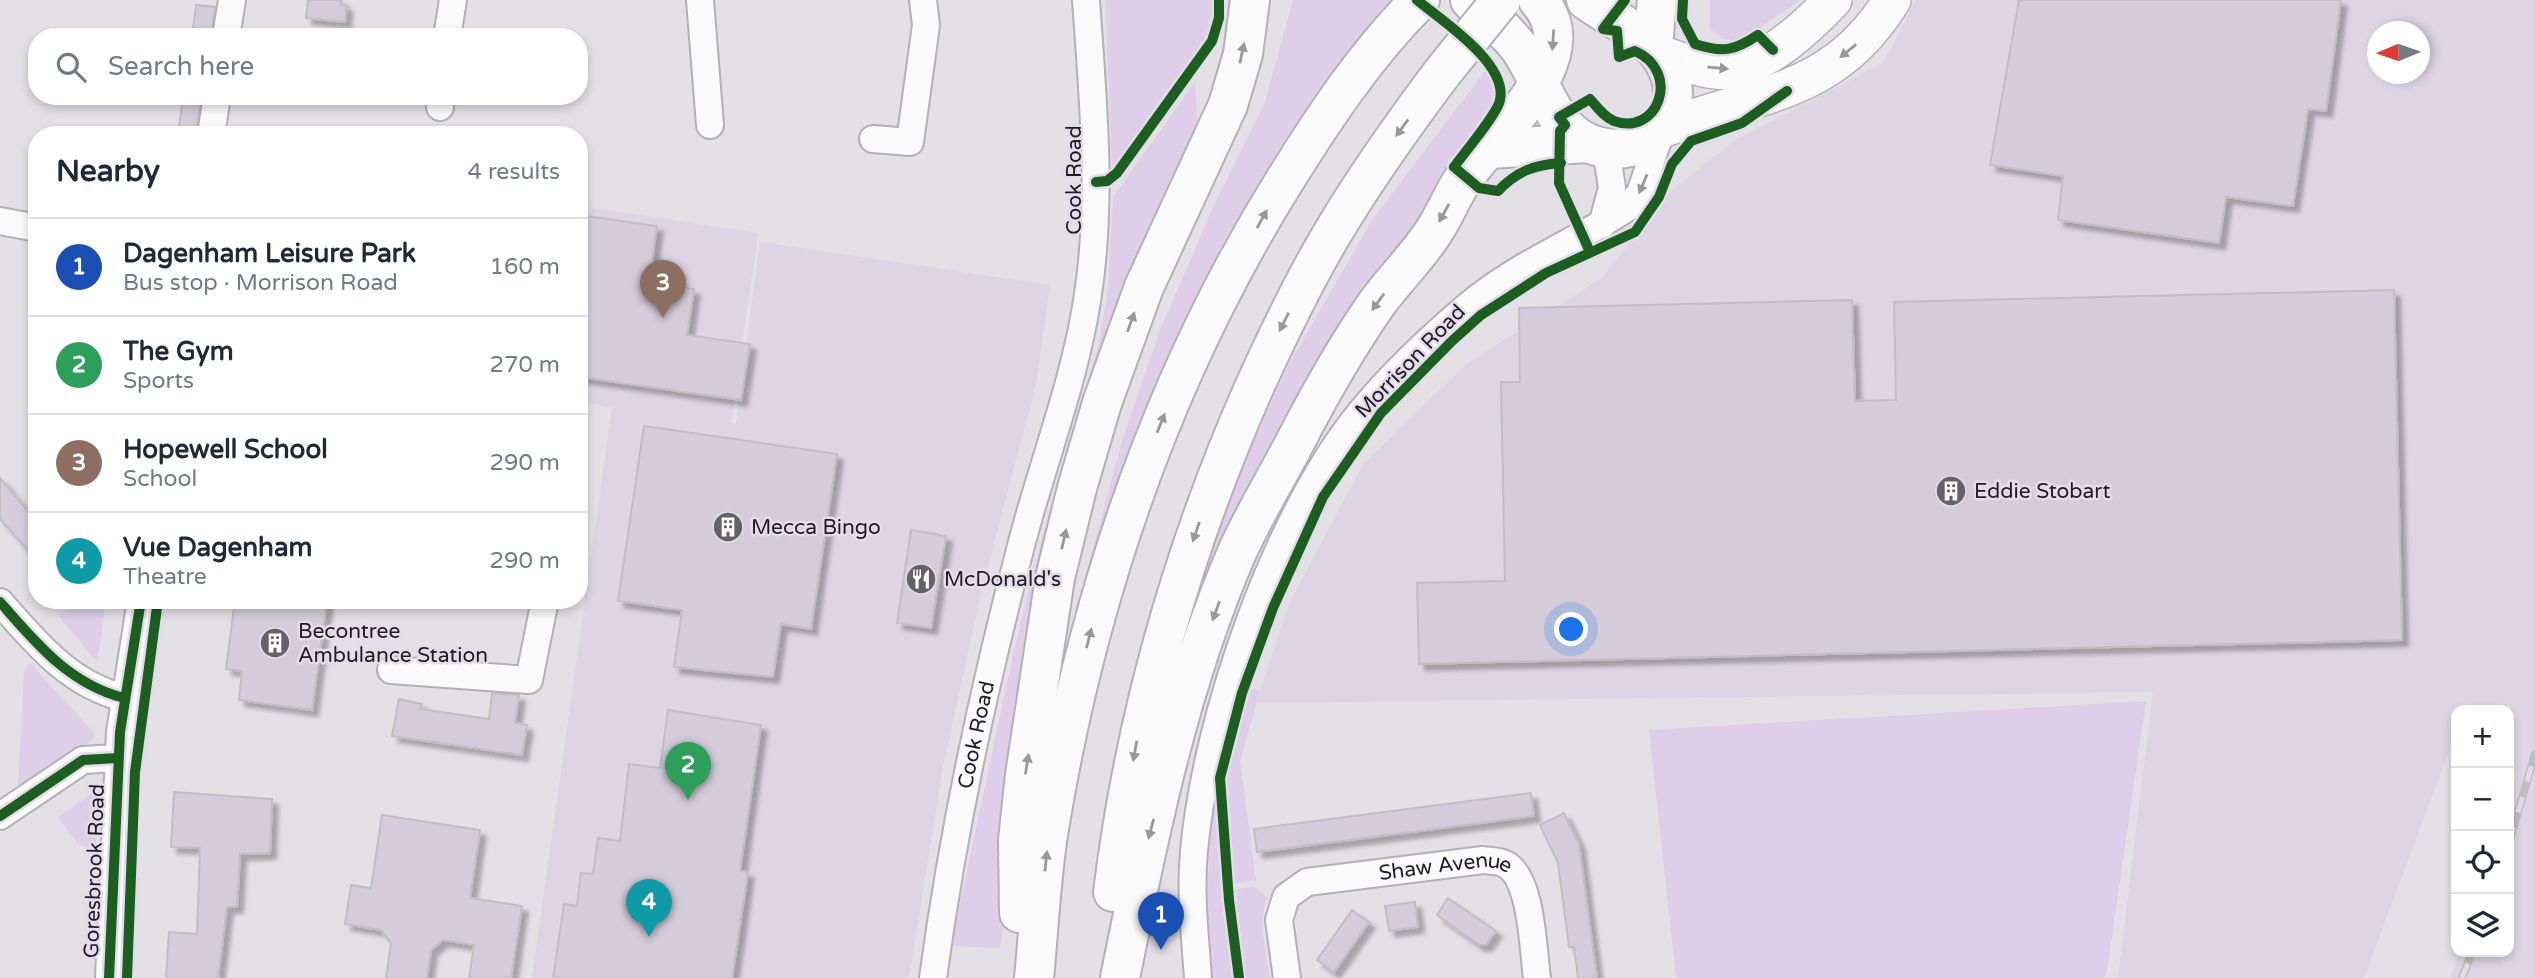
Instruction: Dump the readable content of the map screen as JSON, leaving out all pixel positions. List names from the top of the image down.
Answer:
{
  "streets": {
    "street": [
      "Cook Road",
      "Morrison Road",
      "Goresbrook Road",
      "Shaw Avenue"
    ]
  },
  "places": {
    "building": ["Eddie Stobart", "Mecca Bingo", "Becontree Ambulance Station"],
    "restaurant": ["McDonald's"]
  },
  "north": "left",
  "page": {
    "search": "Search here",
    "heading": ["Nearby", "4 results"],
    "list": [
      {
        "mark": "1",
        "name": "Dagenham Leisure Park",
        "note": "Bus stop · Morrison Road",
        "value": "160 m"
      },
      {
        "mark": "2",
        "name": "The Gym",
        "note": "Sports",
        "value": "270 m"
      },
      {
        "mark": "3",
        "name": "Hopewell School",
        "note": "School",
        "value": "290 m"
      },
      {
        "mark": "4",
        "name": "Vue Dagenham",
        "note": "Theatre",
        "value": "290 m"
      }
    ],
    "pins": [
      "3",
      "2",
      "4",
      "1"
    ],
    "map_buttons": ["+", "−"]
  }
}
